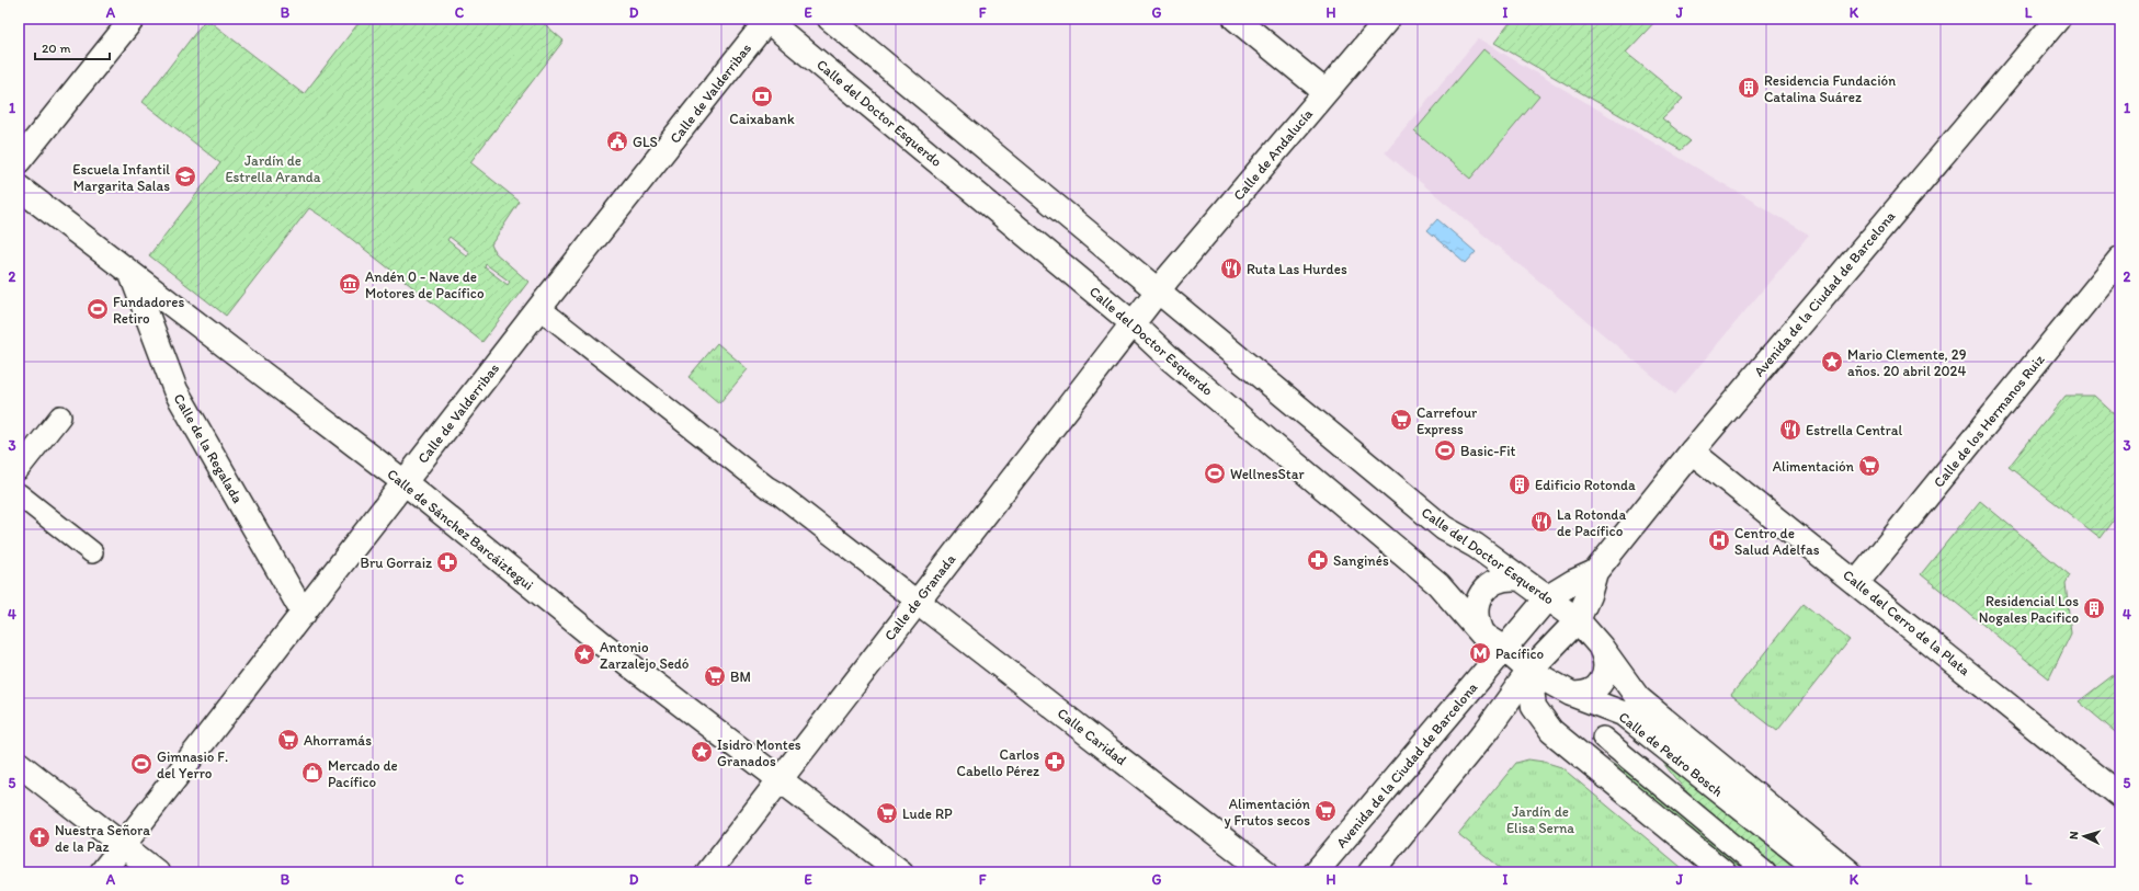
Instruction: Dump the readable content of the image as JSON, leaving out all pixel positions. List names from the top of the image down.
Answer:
{
  "streets": {
    "street": [
      "Calle de Valderribas",
      "Calle del Doctor Esquerdo",
      "Calle de Andalucía",
      "Avenida de la Ciudad de Barcelona",
      "Calle de los Hermanos Ruiz",
      "Calle de la Regalada",
      "Calle de Sánchez Barcáiztegui",
      "Calle de Granada",
      "Calle del Cerro de la Plata",
      "Calle Caridad",
      "Calle de Pedro Bosch"
    ]
  },
  "crossings": [
    ["Calle de Valderribas", "Calle del Doctor Esquerdo"],
    ["Calle de Valderribas", "Calle de la Regalada"],
    ["Calle de Valderribas", "Calle de Sánchez Barcáiztegui"],
    ["Calle del Doctor Esquerdo", "Calle de Andalucía"],
    ["Calle del Doctor Esquerdo", "Avenida de la Ciudad de Barcelona"],
    ["Calle del Doctor Esquerdo", "Calle de Granada"],
    ["Calle del Doctor Esquerdo", "Calle de Pedro Bosch"],
    ["Calle de Andalucía", "Calle de Granada"],
    ["Avenida de la Ciudad de Barcelona", "Calle del Cerro de la Plata"],
    ["Avenida de la Ciudad de Barcelona", "Calle de Pedro Bosch"],
    ["Calle de los Hermanos Ruiz", "Calle del Cerro de la Plata"],
    ["Calle de la Regalada", "Calle de Sánchez Barcáiztegui"],
    ["Calle de Sánchez Barcáiztegui", "Calle de Granada"],
    ["Calle de Granada", "Calle Caridad"]
  ],
  "parks": ["Jardín de Estrella Aranda", "Jardín de Elisa Serna"],
  "places": {
    "building": ["Residencia Fundación Catalina Suárez", "Edificio Rotonda", "Residencial Los Nogales Pacifico"],
    "bank": ["Caixabank"],
    "public building": ["GLS"],
    "school or university": ["Escuela Infantil Margarita Salas"],
    "restaurant": ["Ruta Las Hurdes", "Estrella Central", "La Rotonda de Pacífico"],
    "museum": ["Andén 0 - Nave de Motores de Pacífico"],
    "sports": [
      "Fundadores Retiro",
      "Basic-Fit",
      "WellnesStar",
      "Gimnasio F. del Yerro"
    ],
    "place": ["Mario Clemente, 29 años. 20 abril 2024", "Antonio Zarzalejo Sedó", "Isidro Montes Granados"],
    "supermarket": [
      "Carrefour Express",
      "Alimentación",
      "BM",
      "Ahorramás",
      "Alimentación y Frutos secos",
      "Lude RP"
    ],
    "hospital": ["Centro de Salud Adelfas"],
    "pharmacy": ["Sanginés", "Bru Gorraiz", "Carlos Cabello Pérez"],
    "metro station": ["Pacífico"],
    "shop": ["Mercado de Pacífico"],
    "church": ["Nuestra Señora de la Paz"]
  },
  "scale_bar": "20 m",
  "north": "left",
  "grid": {
    "columns": [
      "A",
      "B",
      "C",
      "D",
      "E",
      "F",
      "G",
      "H",
      "I",
      "J",
      "K",
      "L"
    ],
    "rows": [
      "1",
      "2",
      "3",
      "4",
      "5"
    ]
  }
}
